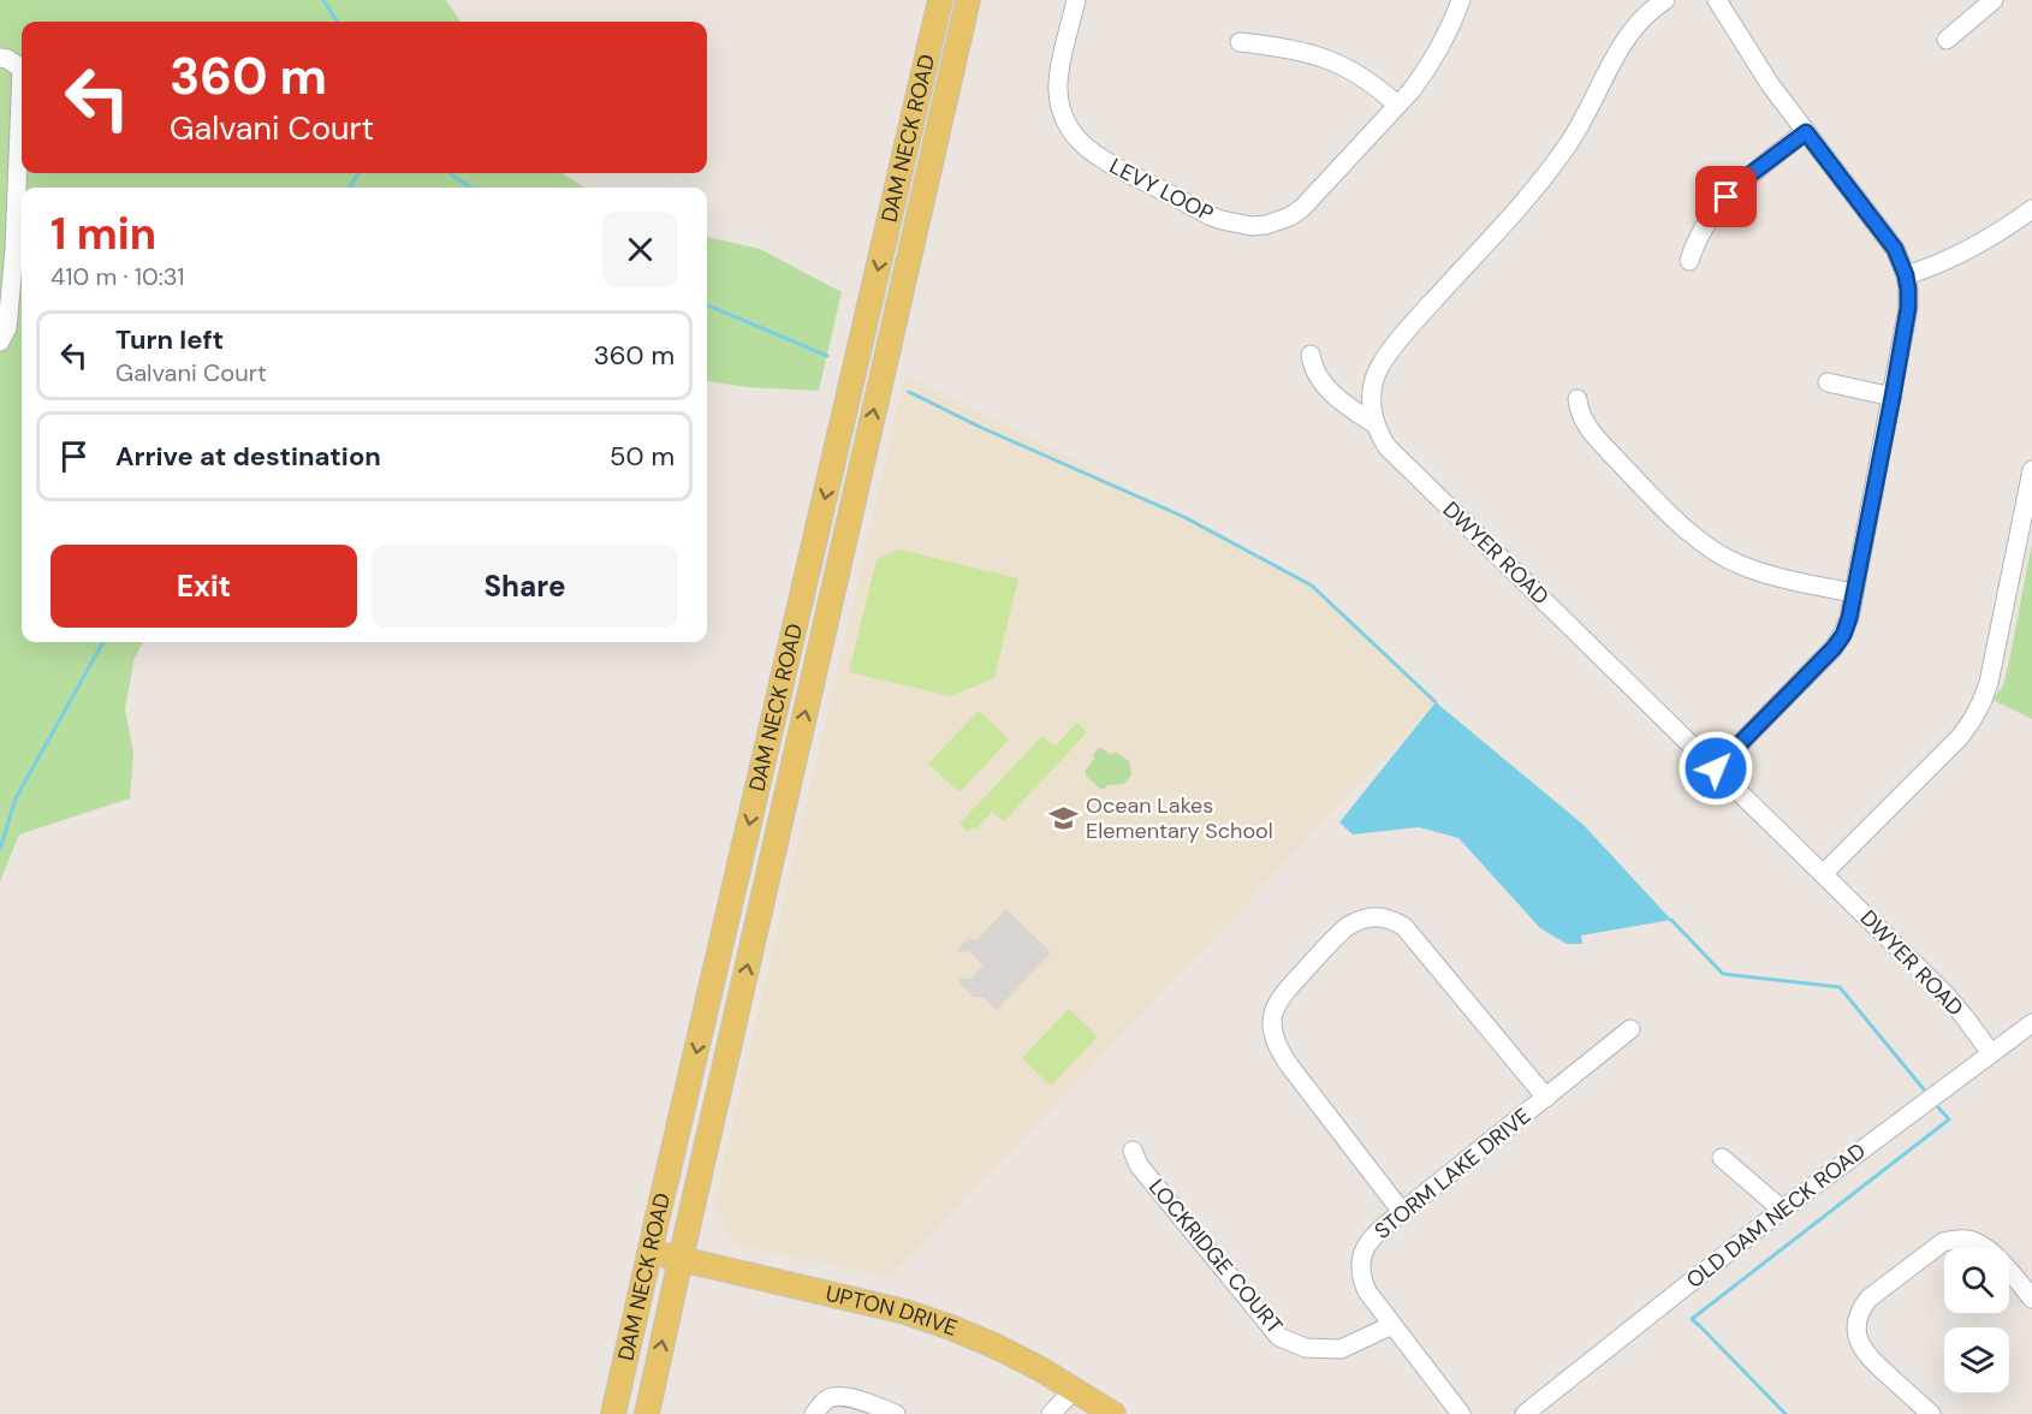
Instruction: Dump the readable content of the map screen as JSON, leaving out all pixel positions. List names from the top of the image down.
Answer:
{
  "streets": {
    "main road": ["DAM NECK ROAD", "UPTON DRIVE"],
    "street": [
      "LEVY LOOP",
      "DWYER ROAD",
      "STORM LAKE DRIVE",
      "OLD DAM NECK ROAD",
      "LOCKRIDGE COURT"
    ]
  },
  "crossings": [
    ["DAM NECK ROAD", "UPTON DRIVE"],
    ["DWYER ROAD", "OLD DAM NECK ROAD"],
    ["STORM LAKE DRIVE", "LOCKRIDGE COURT"]
  ],
  "places": {
    "school or university": ["Ocean Lakes Elementary School"]
  },
  "page": {
    "turn": ["360 m", "Galvani Court"],
    "heading": ["1 min", "410 m · 10:31"],
    "list": [
      {
        "name": "Turn left",
        "note": "Galvani Court",
        "value": "360 m"
      },
      {
        "name": "Arrive at destination",
        "value": "50 m"
      }
    ],
    "buttons": ["Exit", "Share"]
  }
}
